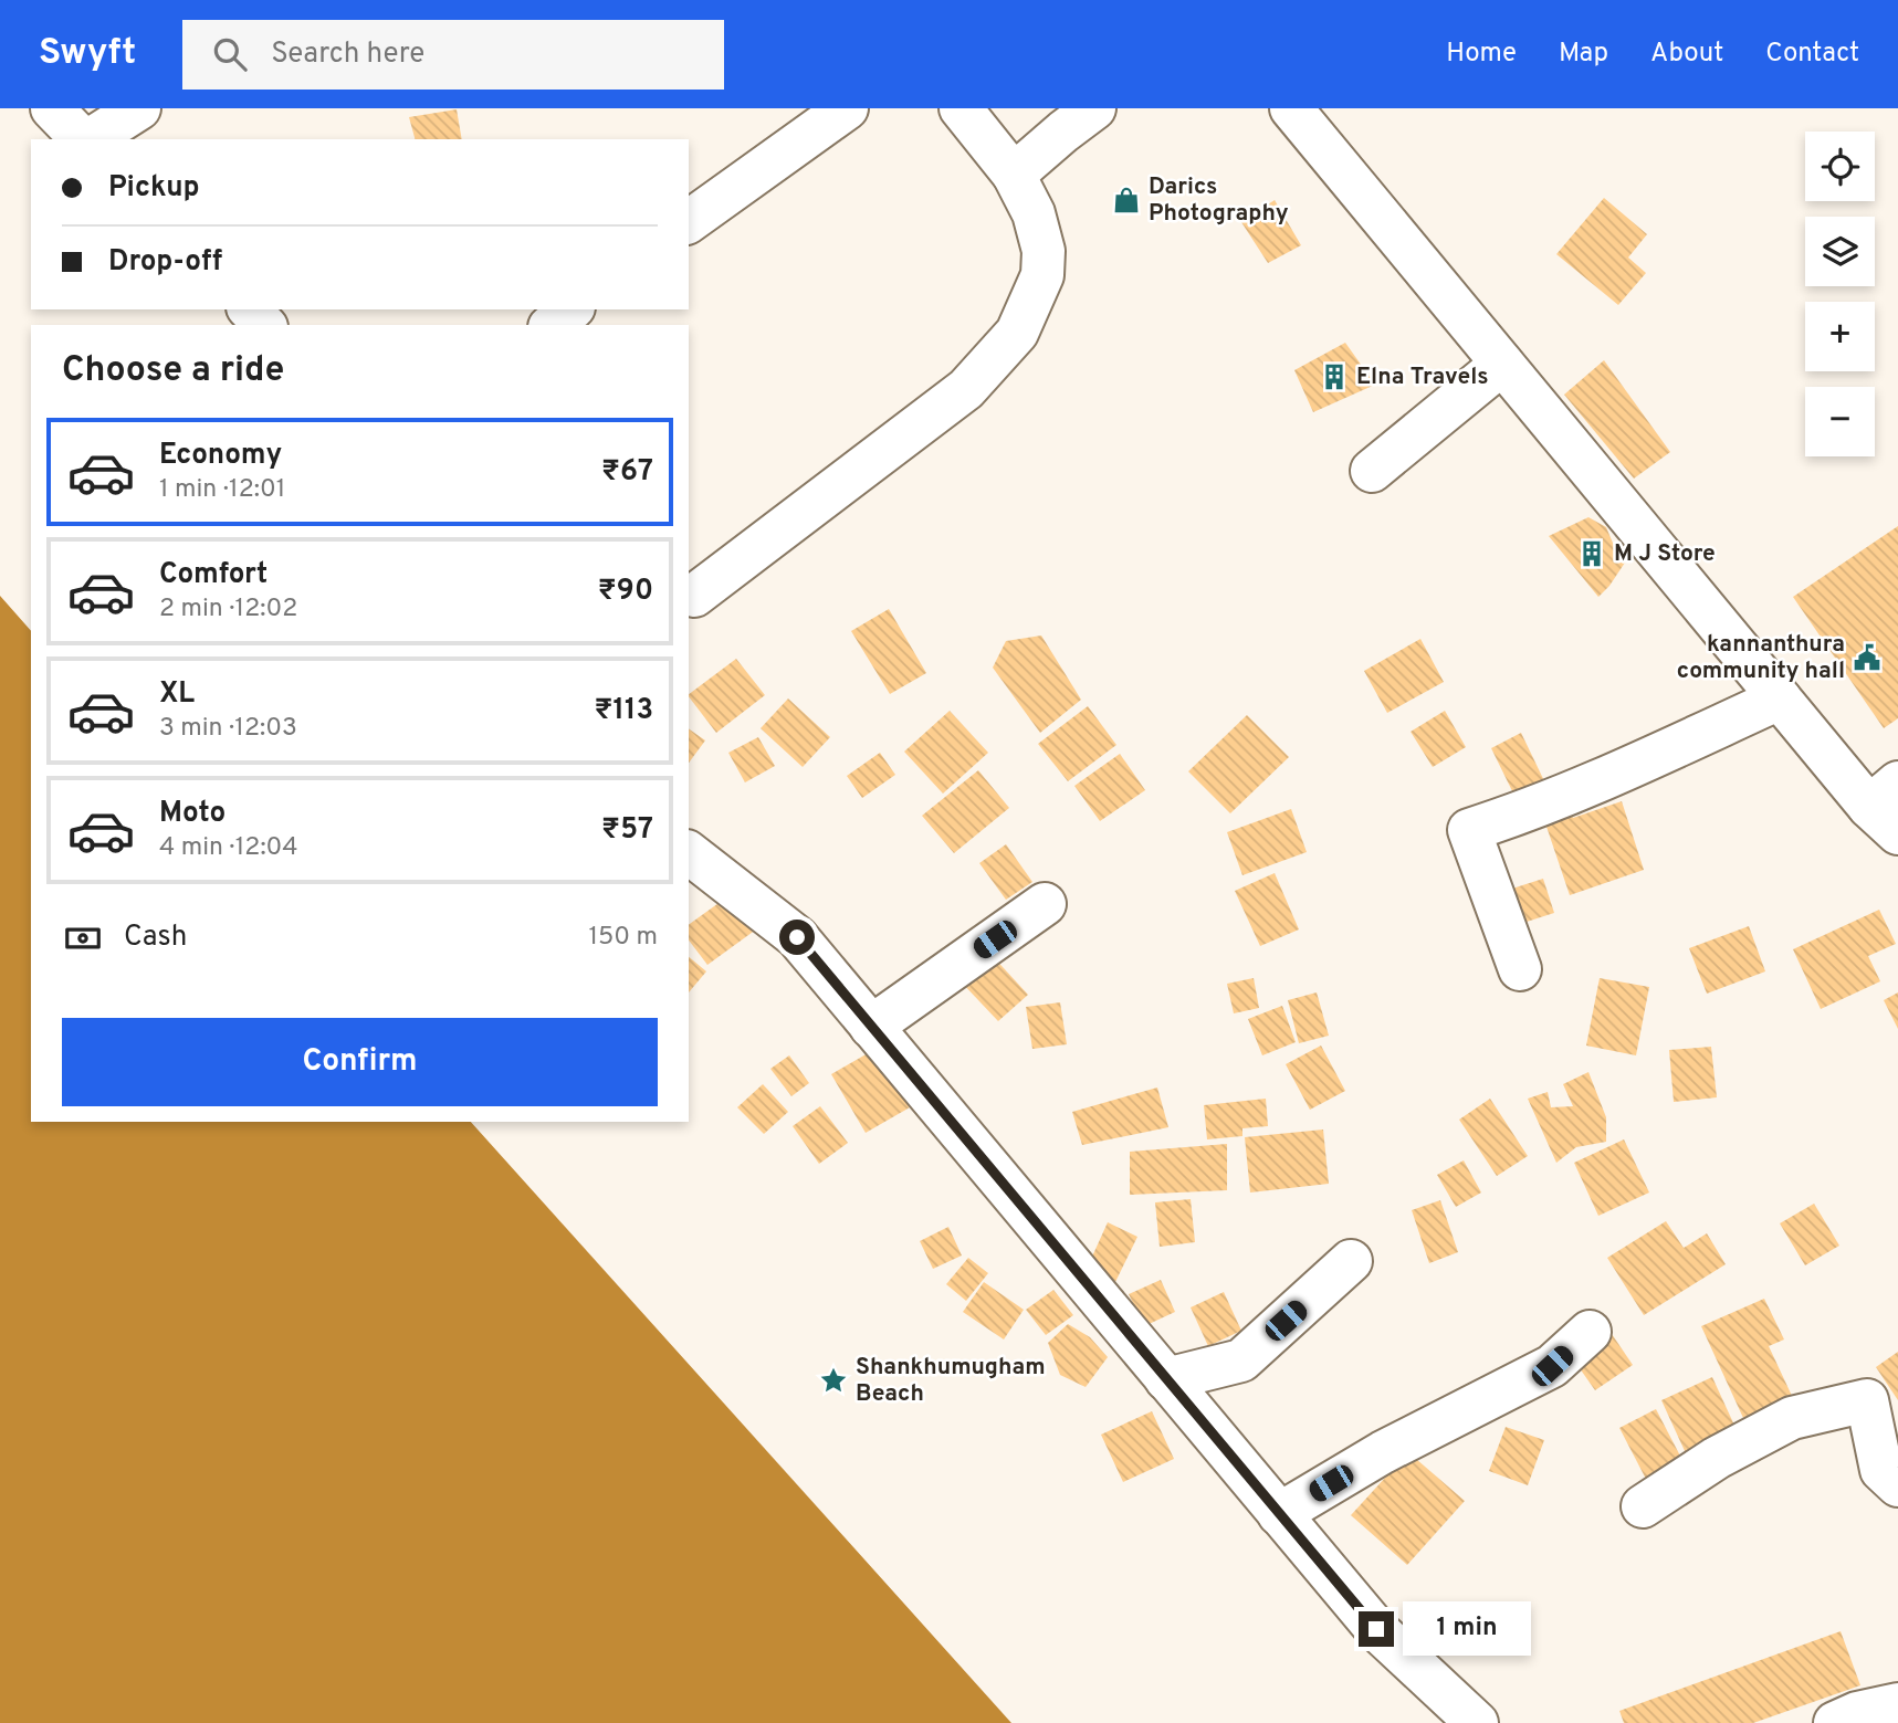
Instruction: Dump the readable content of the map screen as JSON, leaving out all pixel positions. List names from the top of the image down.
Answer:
{
  "places": {
    "shop": ["Darics Photography"],
    "building": ["Elna Travels", "M J Store"],
    "public building": ["kannanthura community hall"],
    "place": ["Shankhumugham Beach"]
  },
  "page": {
    "header": "Swyft",
    "search": "Search here",
    "nav": [
      "Home",
      "Map",
      "About",
      "Contact"
    ],
    "map_buttons": ["+", "−"],
    "banner": ["Pickup", "Drop-off"],
    "heading": "Choose a ride",
    "list": [
      {
        "name": "Economy",
        "note": "1 min · 12:01",
        "value": "₹67"
      },
      {
        "name": "Comfort",
        "note": "2 min · 12:02",
        "value": "₹90"
      },
      {
        "name": "XL",
        "note": "3 min · 12:03",
        "value": "₹113"
      },
      {
        "name": "Moto",
        "note": "4 min · 12:04",
        "value": "₹57"
      }
    ],
    "pay": ["Cash", "150 m"],
    "buttons": "Confirm",
    "bubble": "1 min"
  }
}
